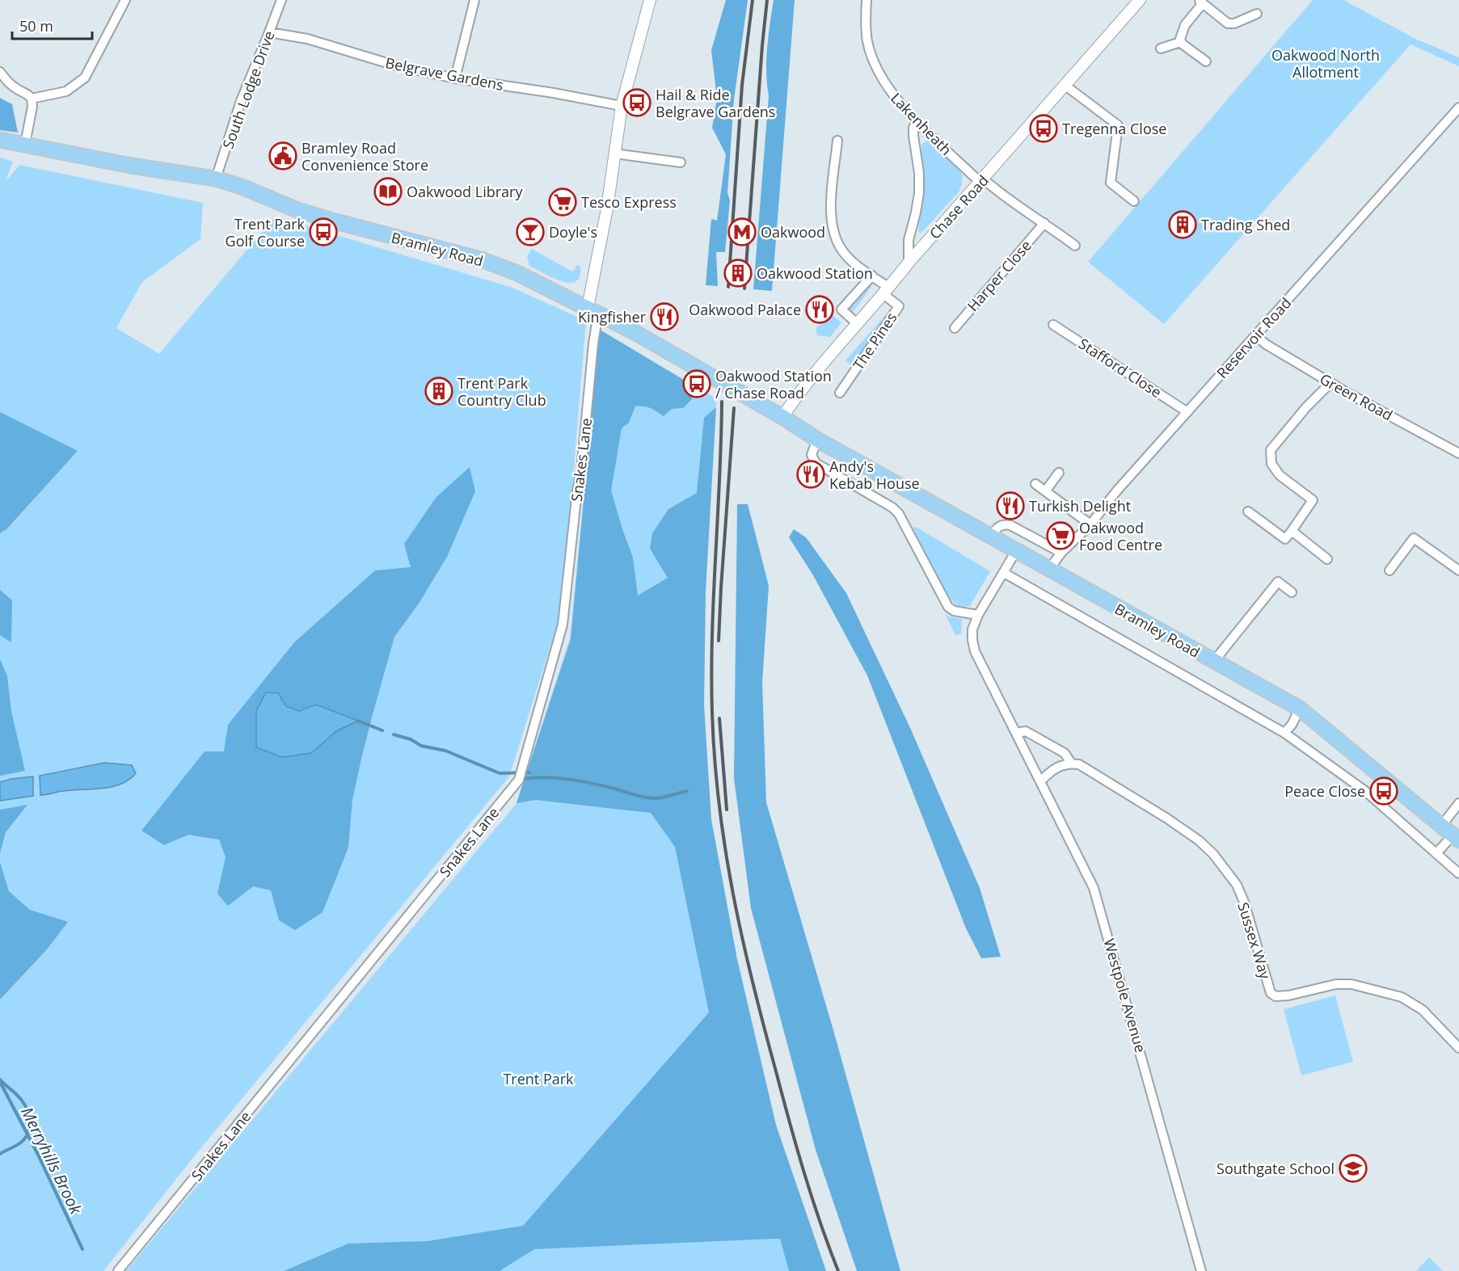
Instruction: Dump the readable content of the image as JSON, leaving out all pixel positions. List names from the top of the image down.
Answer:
{
  "streets": {
    "main road": ["Bramley Road"],
    "street": [
      "Belgrave Gardens",
      "South Lodge Drive",
      "Lakenheath",
      "Chase Road",
      "Harper Close",
      "Reservoir Road",
      "The Pines",
      "Stafford Close",
      "Green Road",
      "Snakes Lane",
      "Sussex Way",
      "Westpole Avenue"
    ]
  },
  "crossings": [
    ["Belgrave Gardens", "South Lodge Drive"],
    ["South Lodge Drive", "Bramley Road"],
    ["Lakenheath", "Chase Road"],
    ["Lakenheath", "Harper Close"],
    ["Chase Road", "Bramley Road"],
    ["Chase Road", "The Pines"],
    ["Bramley Road", "Reservoir Road"],
    ["Bramley Road", "Snakes Lane"],
    ["Reservoir Road", "Stafford Close"],
    ["Reservoir Road", "Green Road"],
    ["Sussex Way", "Westpole Avenue"]
  ],
  "water": ["Merryhills Brook"],
  "parks": ["Oakwood North Allotment", "Trent Park"],
  "places": {
    "bus stop": [
      "Hail & Ride Belgrave Gardens",
      "Tregenna Close",
      "Trent Park Golf Course",
      "Oakwood Station / Chase Road",
      "Peace Close"
    ],
    "public building": ["Bramley Road Convenience Store"],
    "library": ["Oakwood Library"],
    "supermarket": ["Tesco Express", "Oakwood Food Centre"],
    "building": ["Trading Shed", "Oakwood Station", "Trent Park Country Club"],
    "bar": ["Doyle's"],
    "metro station": ["Oakwood"],
    "restaurant": [
      "Oakwood Palace",
      "Kingfisher",
      "Andy's Kebab House",
      "Turkish Delight"
    ],
    "school or university": ["Southgate School"]
  },
  "scale_bar": "50 m"
}
